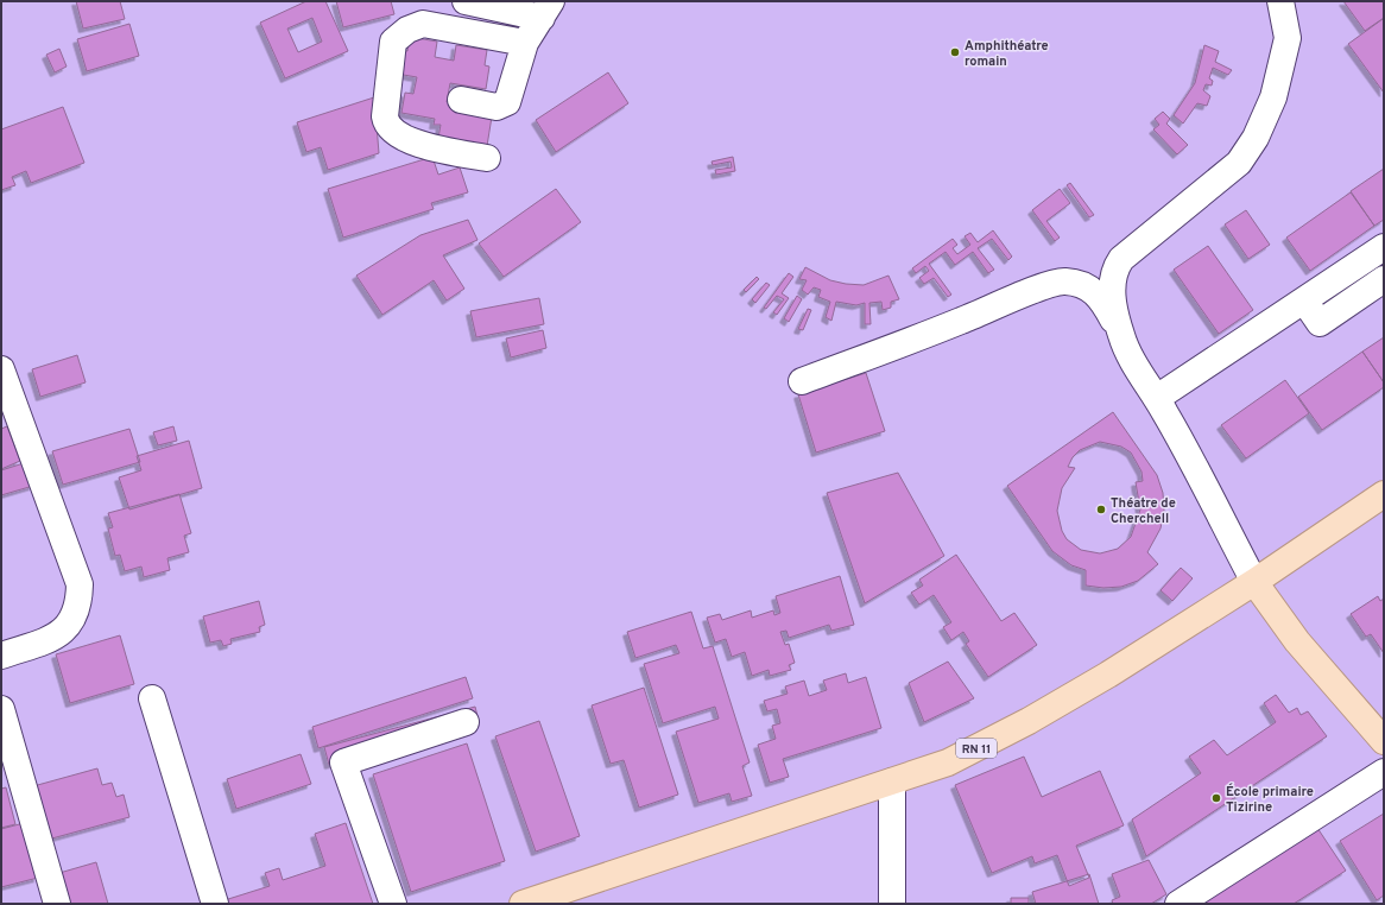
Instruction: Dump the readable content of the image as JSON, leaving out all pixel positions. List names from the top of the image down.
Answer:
{
  "streets": {
    "main road": ["RN 11"]
  },
  "places": ["Amphithéatre romain", "Théatre de Cherchell", "École primaire Tizirine"]
}
